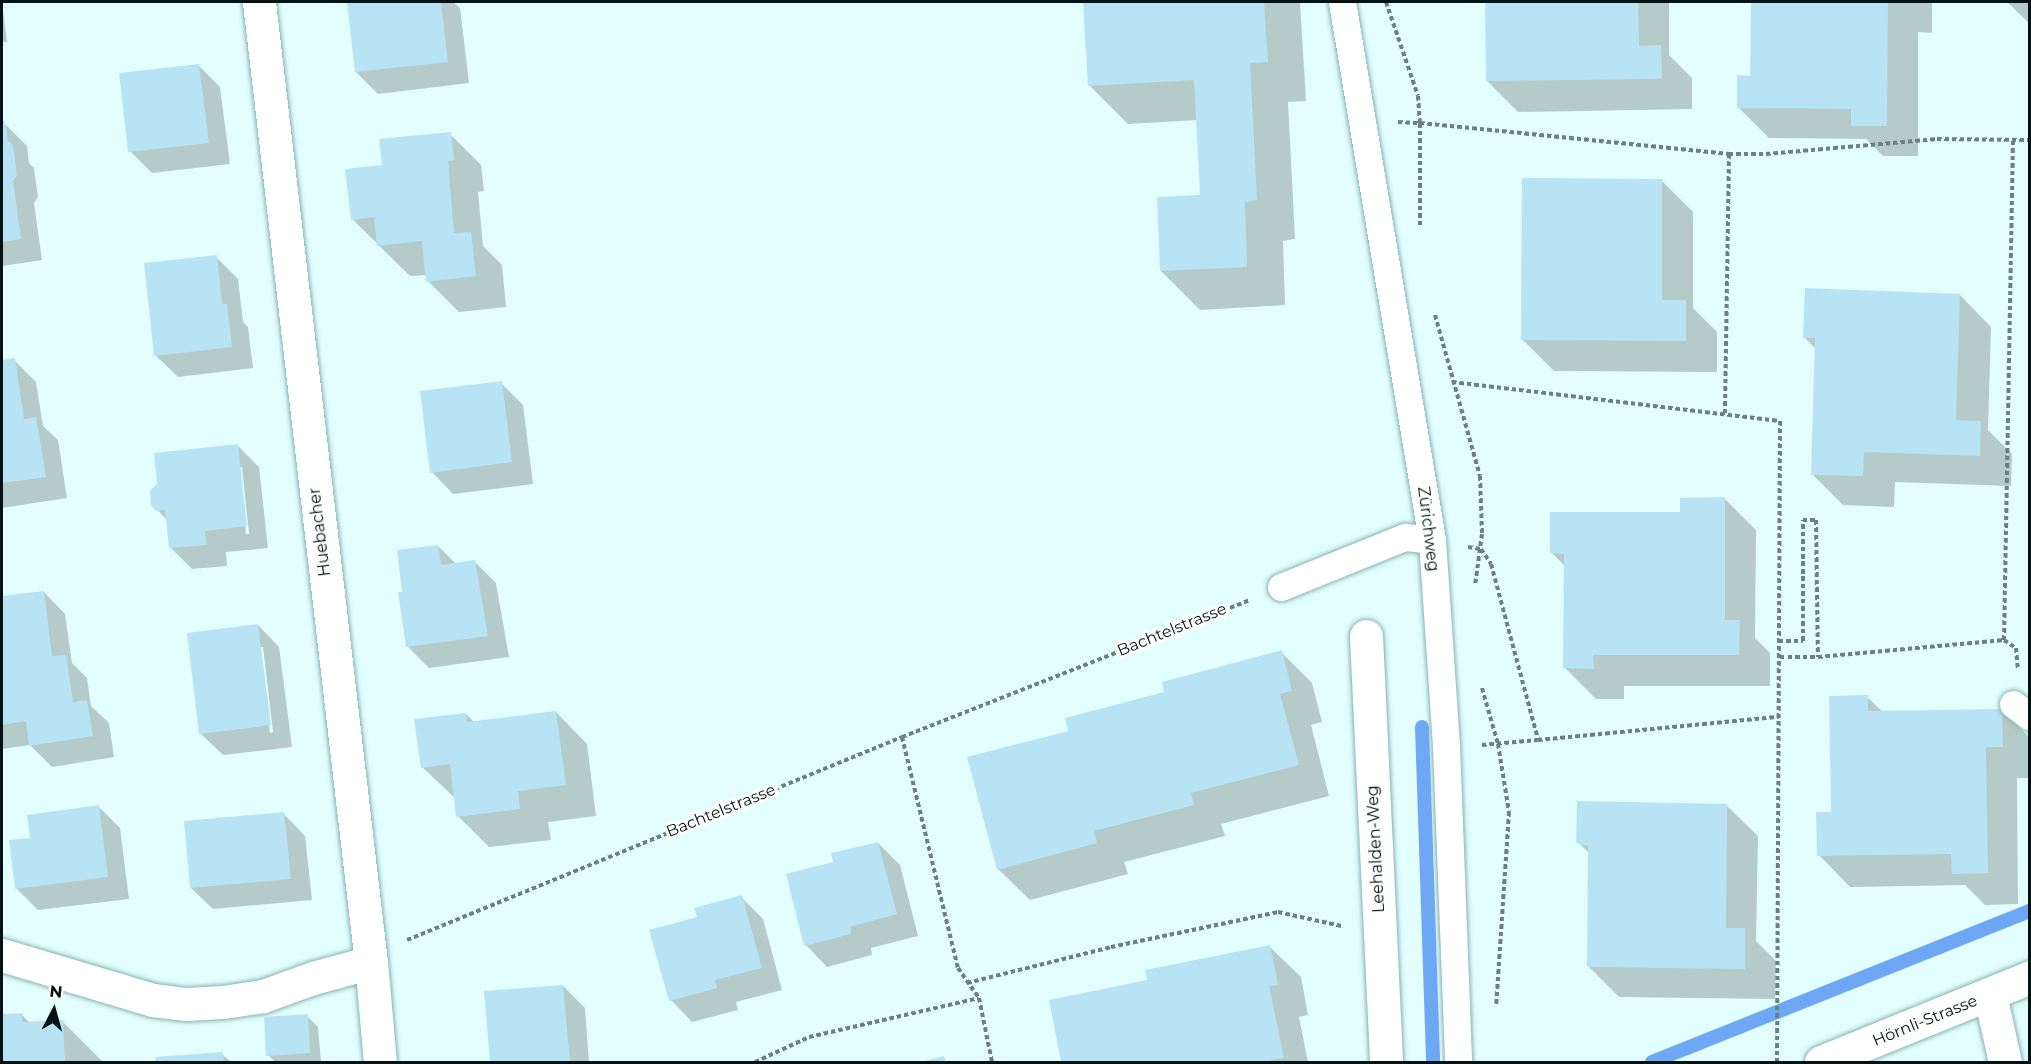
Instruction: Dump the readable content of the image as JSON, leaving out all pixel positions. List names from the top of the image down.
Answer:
{
  "streets": {
    "street": ["Huebacher", "Leehalden-Weg", "Hörnli-Strasse"],
    "lane": ["Zürichweg"],
    "path": ["Bachtelstrasse"]
  },
  "crossings": [
    ["Huebacher", "Bachtelstrasse"]
  ],
  "north": "top"
}
